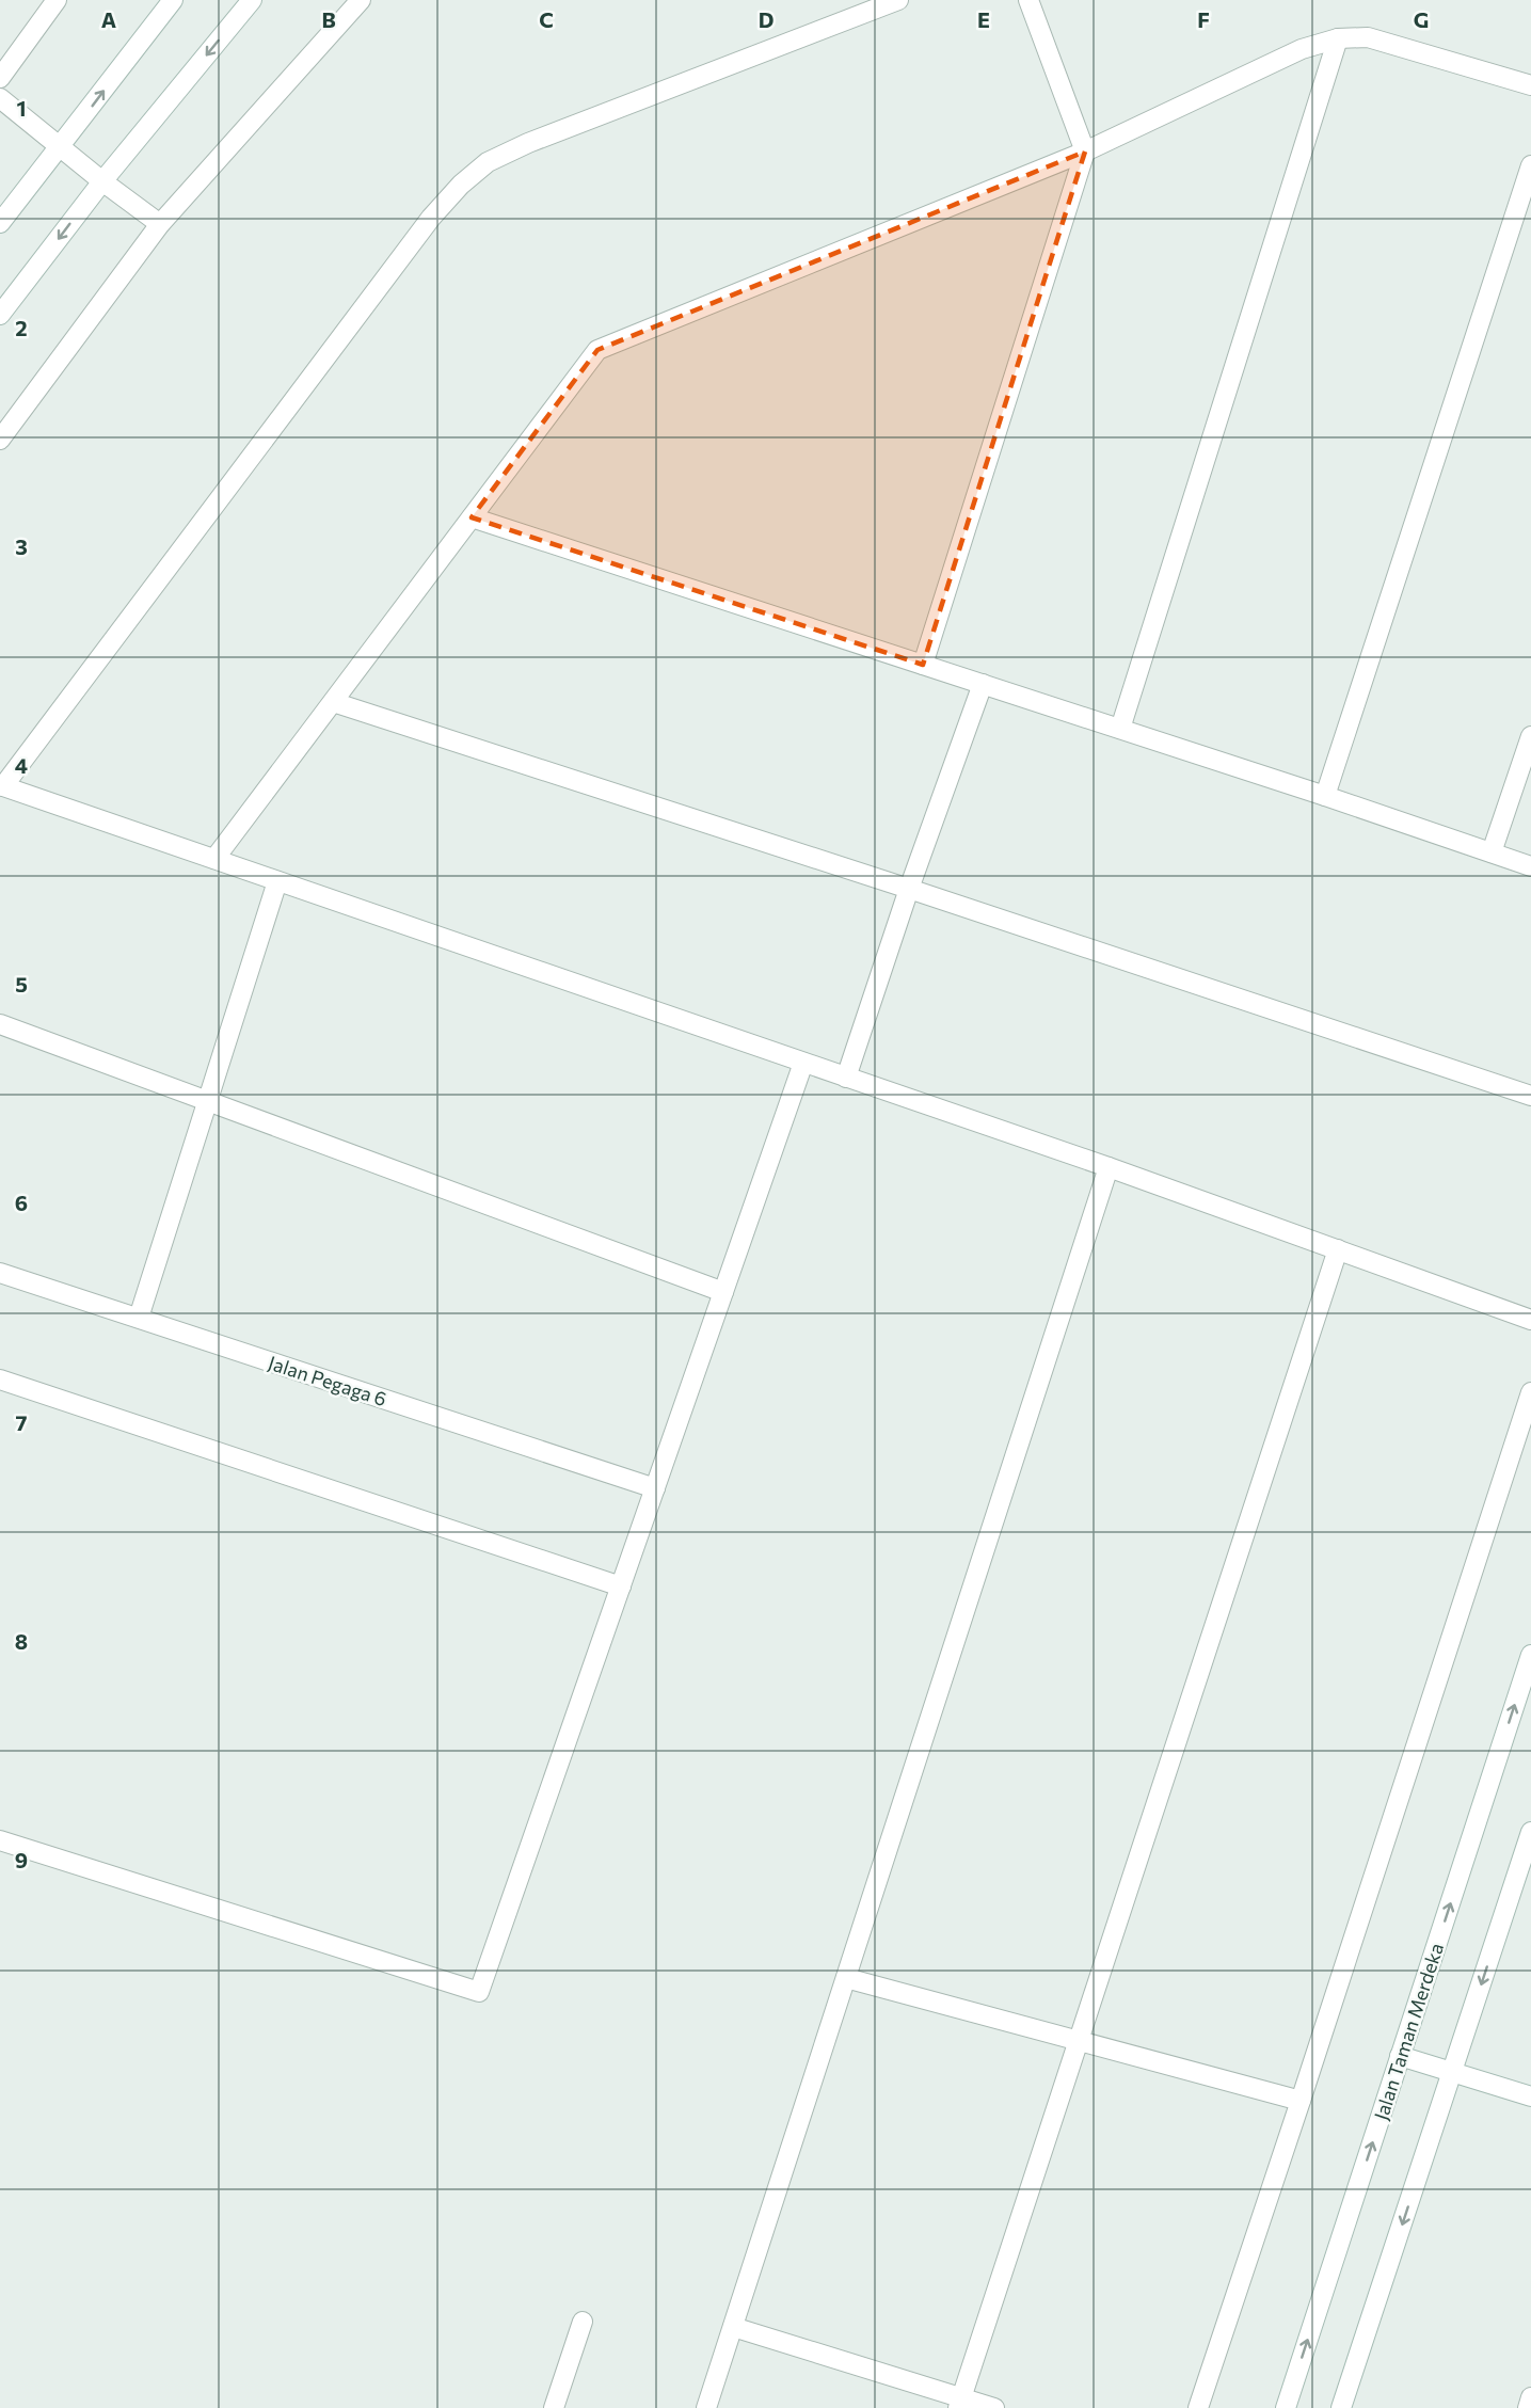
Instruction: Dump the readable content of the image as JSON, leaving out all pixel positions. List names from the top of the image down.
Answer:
{
  "streets": {
    "street": ["Jalan Pegaga 6", "Jalan Taman Merdeka"]
  },
  "grid": {
    "columns": [
      "A",
      "B",
      "C",
      "D",
      "E",
      "F",
      "G"
    ],
    "rows": [
      "1",
      "2",
      "3",
      "4",
      "5",
      "6",
      "7",
      "8",
      "9"
    ]
  }
}
